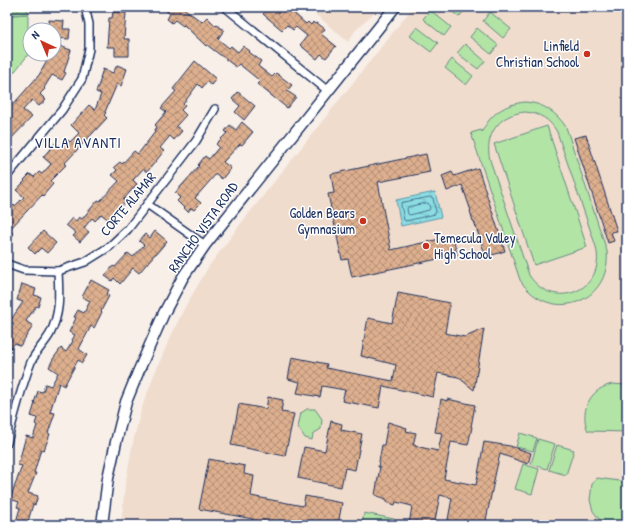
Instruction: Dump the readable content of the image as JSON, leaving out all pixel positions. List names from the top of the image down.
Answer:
{
  "streets": {
    "main road": ["RANCHO VISTA ROAD"],
    "street": ["CORTE ALAMAR"]
  },
  "districts": ["VILLA AVANTI"],
  "places": ["Linfield Christian School", "Golden Bears Gymnasium", "Temecula Valley High School"],
  "north": "top left"
}
